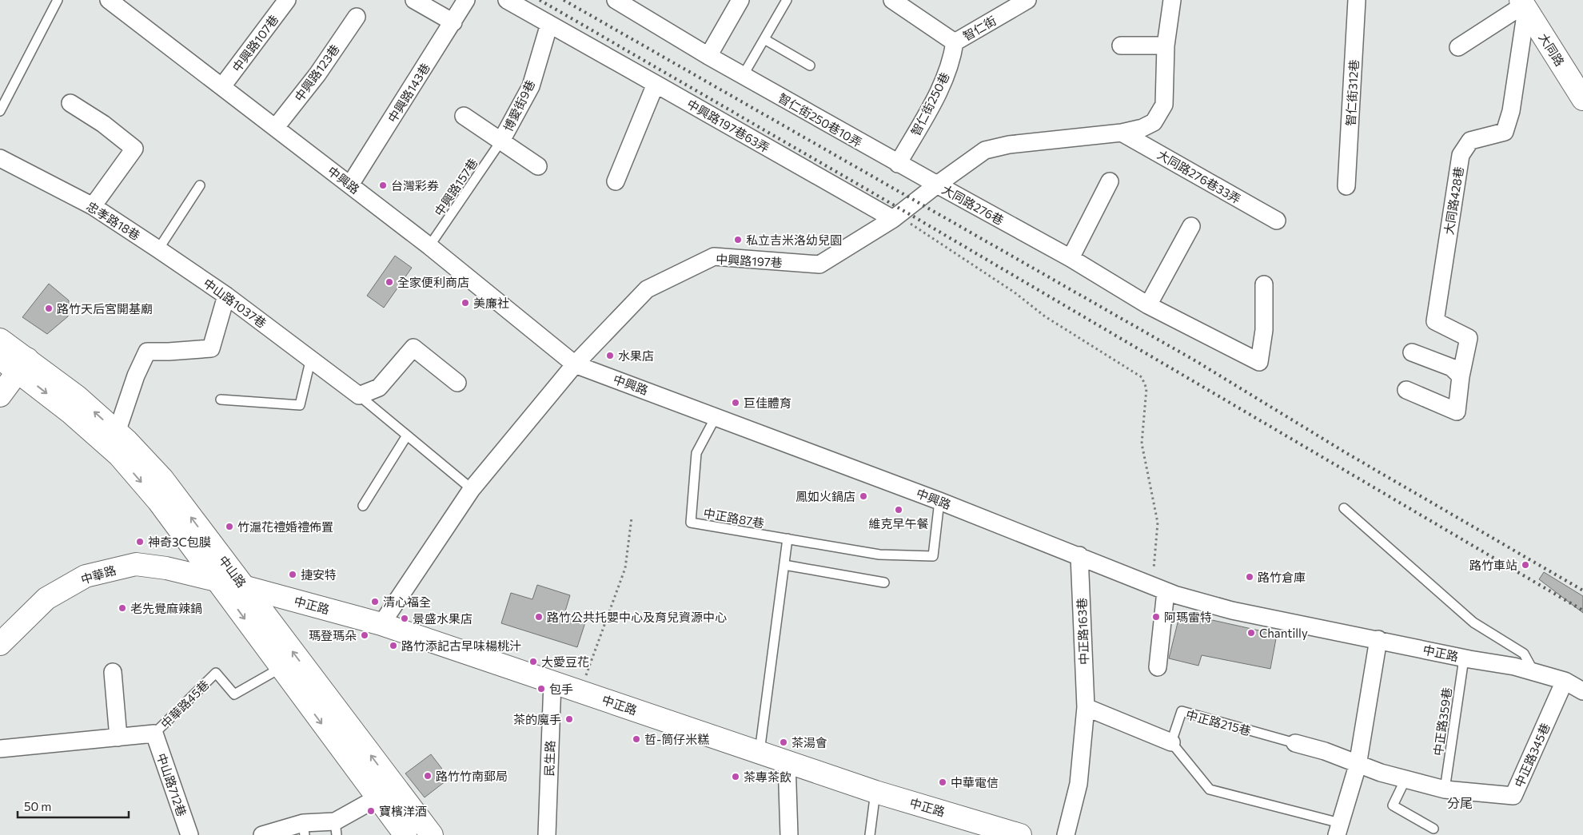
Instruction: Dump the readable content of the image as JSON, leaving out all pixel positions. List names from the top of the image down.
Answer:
{
  "streets": {
    "main road": [
      "大同路",
      "中山路",
      "中華路",
      "中正路"
    ],
    "street": [
      "智仁街",
      "中興路107巷",
      "中興路123巷",
      "中興路143巷",
      "智仁街312巷",
      "智仁街250巷",
      "博愛街9巷",
      "智仁街250巷10弄",
      "中興路197巷63弄",
      "大同路276巷33弄",
      "中興路",
      "大同路428巷",
      "大同路276巷",
      "忠孝路18巷",
      "中興路197巷",
      "中山路1037巷",
      "中正路163巷",
      "中華路45巷",
      "中正路215巷",
      "中正路345巷",
      "民生路",
      "中山路712巷"
    ],
    "lane": ["中興路157巷", "中正路87巷", "中正路359巷"]
  },
  "crossings": [
    ["智仁街", "智仁街250巷"],
    ["中興路107巷", "中興路"],
    ["大同路", "大同路428巷"],
    ["中興路123巷", "中興路"],
    ["中興路143巷", "中興路"],
    ["智仁街250巷", "智仁街250巷10弄"],
    ["博愛街9巷", "中興路157巷"],
    ["智仁街250巷10弄", "大同路276巷"],
    ["智仁街250巷10弄", "中興路197巷"],
    ["中興路197巷63弄", "中興路197巷"],
    ["大同路276巷33弄", "大同路276巷"],
    ["中興路", "中興路157巷"],
    ["中興路", "中興路197巷"],
    ["中興路", "中正路87巷"],
    ["中興路", "中正路"],
    ["中興路", "中正路163巷"],
    ["大同路276巷", "中興路197巷"],
    ["忠孝路18巷", "中山路1037巷"],
    ["中山路", "中華路"],
    ["中山路", "中正路"],
    ["中山路", "中華路45巷"],
    ["中華路", "中正路"],
    ["中正路", "中正路359巷"],
    ["中正路", "中正路345巷"],
    ["中正路", "民生路"],
    ["中華路45巷", "中山路712巷"],
    ["中正路359巷", "中正路345巷"],
    ["中正路215巷", "中正路345巷"]
  ],
  "districts": ["分尾"],
  "places": [
    "台灣彩券",
    "私立吉米洛幼兒園",
    "全家便利商店",
    "美廉社",
    "路竹天后宮開基廟",
    "水果店",
    "巨佳體育",
    "鳳如火鍋店",
    "維克早午餐",
    "竹滬花禮婚禮佈置",
    "神奇3C包膜",
    "路竹車站",
    "捷安特",
    "路竹倉庫",
    "清心福全",
    "老先覺麻辣鍋",
    "路竹公共托嬰中心及育兒資源中心",
    "阿瑪雷特",
    "景盛水果店",
    "Chantilly",
    "瑪登瑪朵",
    "路竹添記古早味楊桃汁",
    "大愛豆花",
    "包手",
    "茶的魔手",
    "哲-筒仔米糕",
    "茶湯會",
    "路竹竹南郵局",
    "茶專茶飲",
    "中華電信",
    "寶檳洋酒"
  ],
  "scale_bar": "50 m"
}
